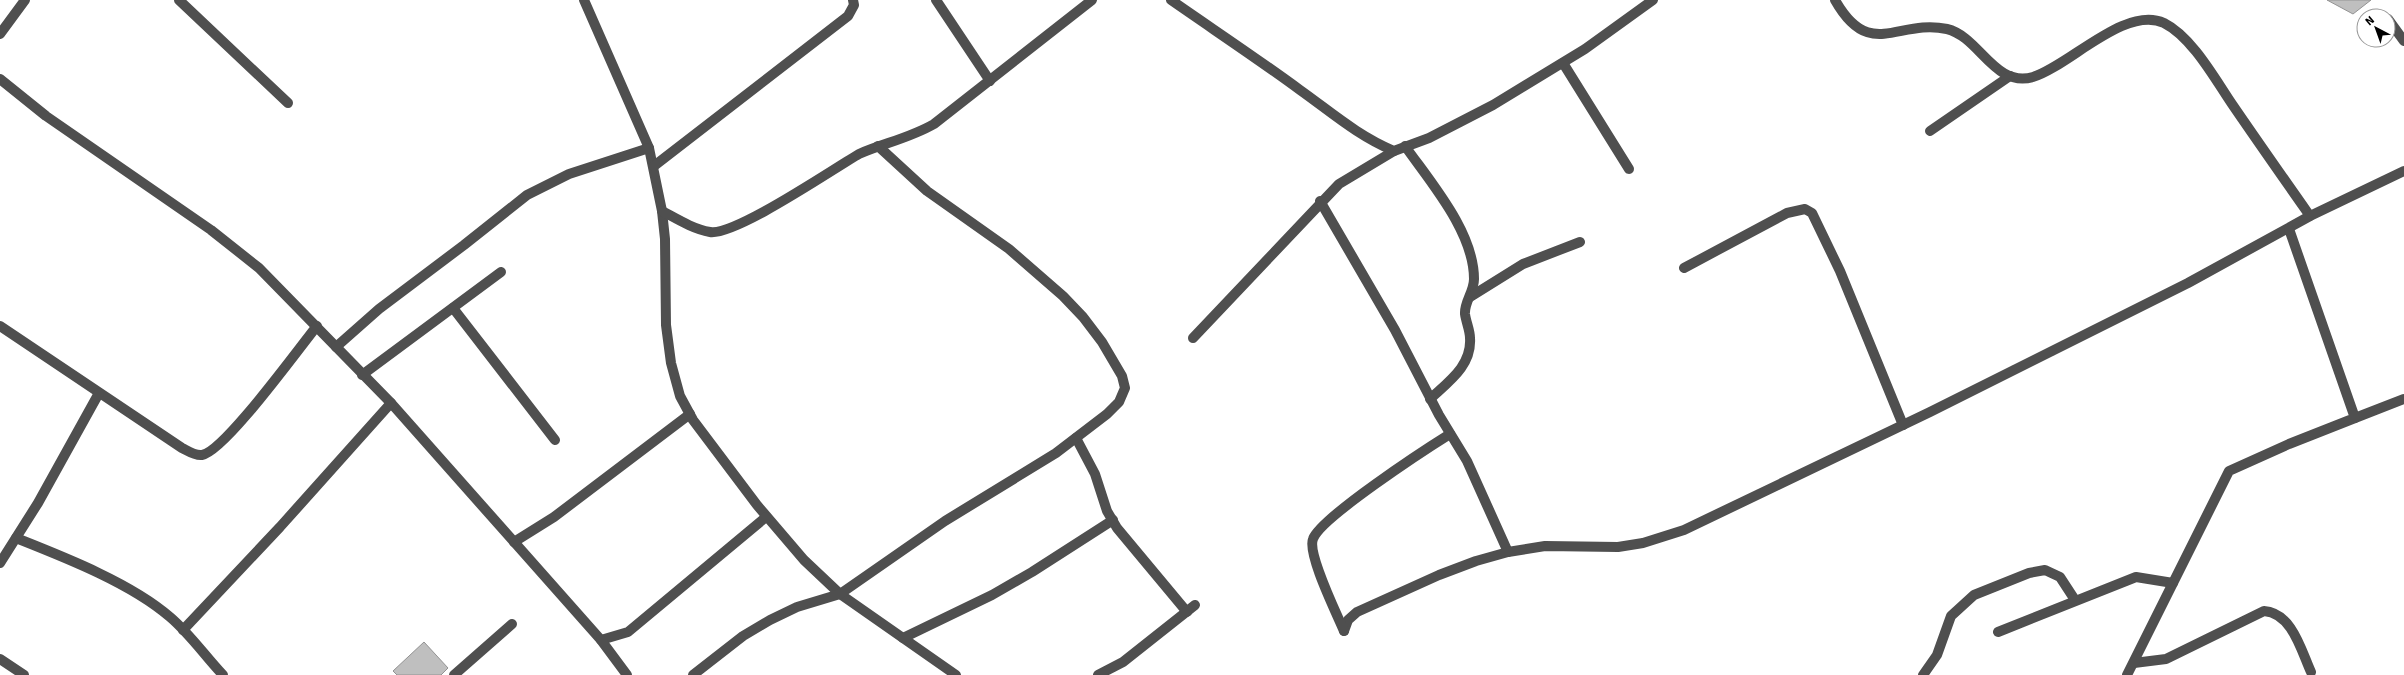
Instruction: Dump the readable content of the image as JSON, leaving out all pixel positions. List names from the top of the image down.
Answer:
{
  "north": "top left"
}
